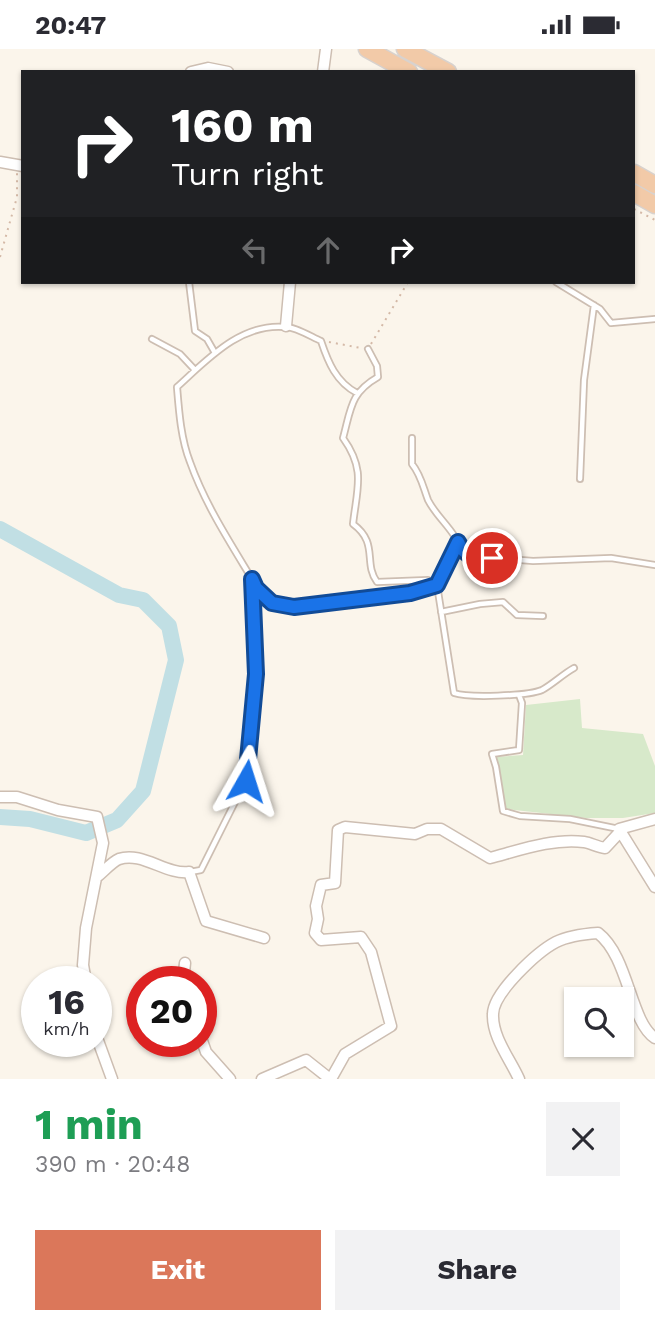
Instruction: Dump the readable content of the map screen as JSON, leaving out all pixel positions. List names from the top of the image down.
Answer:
{
  "page": {
    "status": "20:47",
    "turn": ["160 m", "Turn right"],
    "speed": "16 km/h",
    "limit": "20",
    "heading": ["1 min", "390 m · 20:48"],
    "buttons": ["Exit", "Share"]
  }
}
